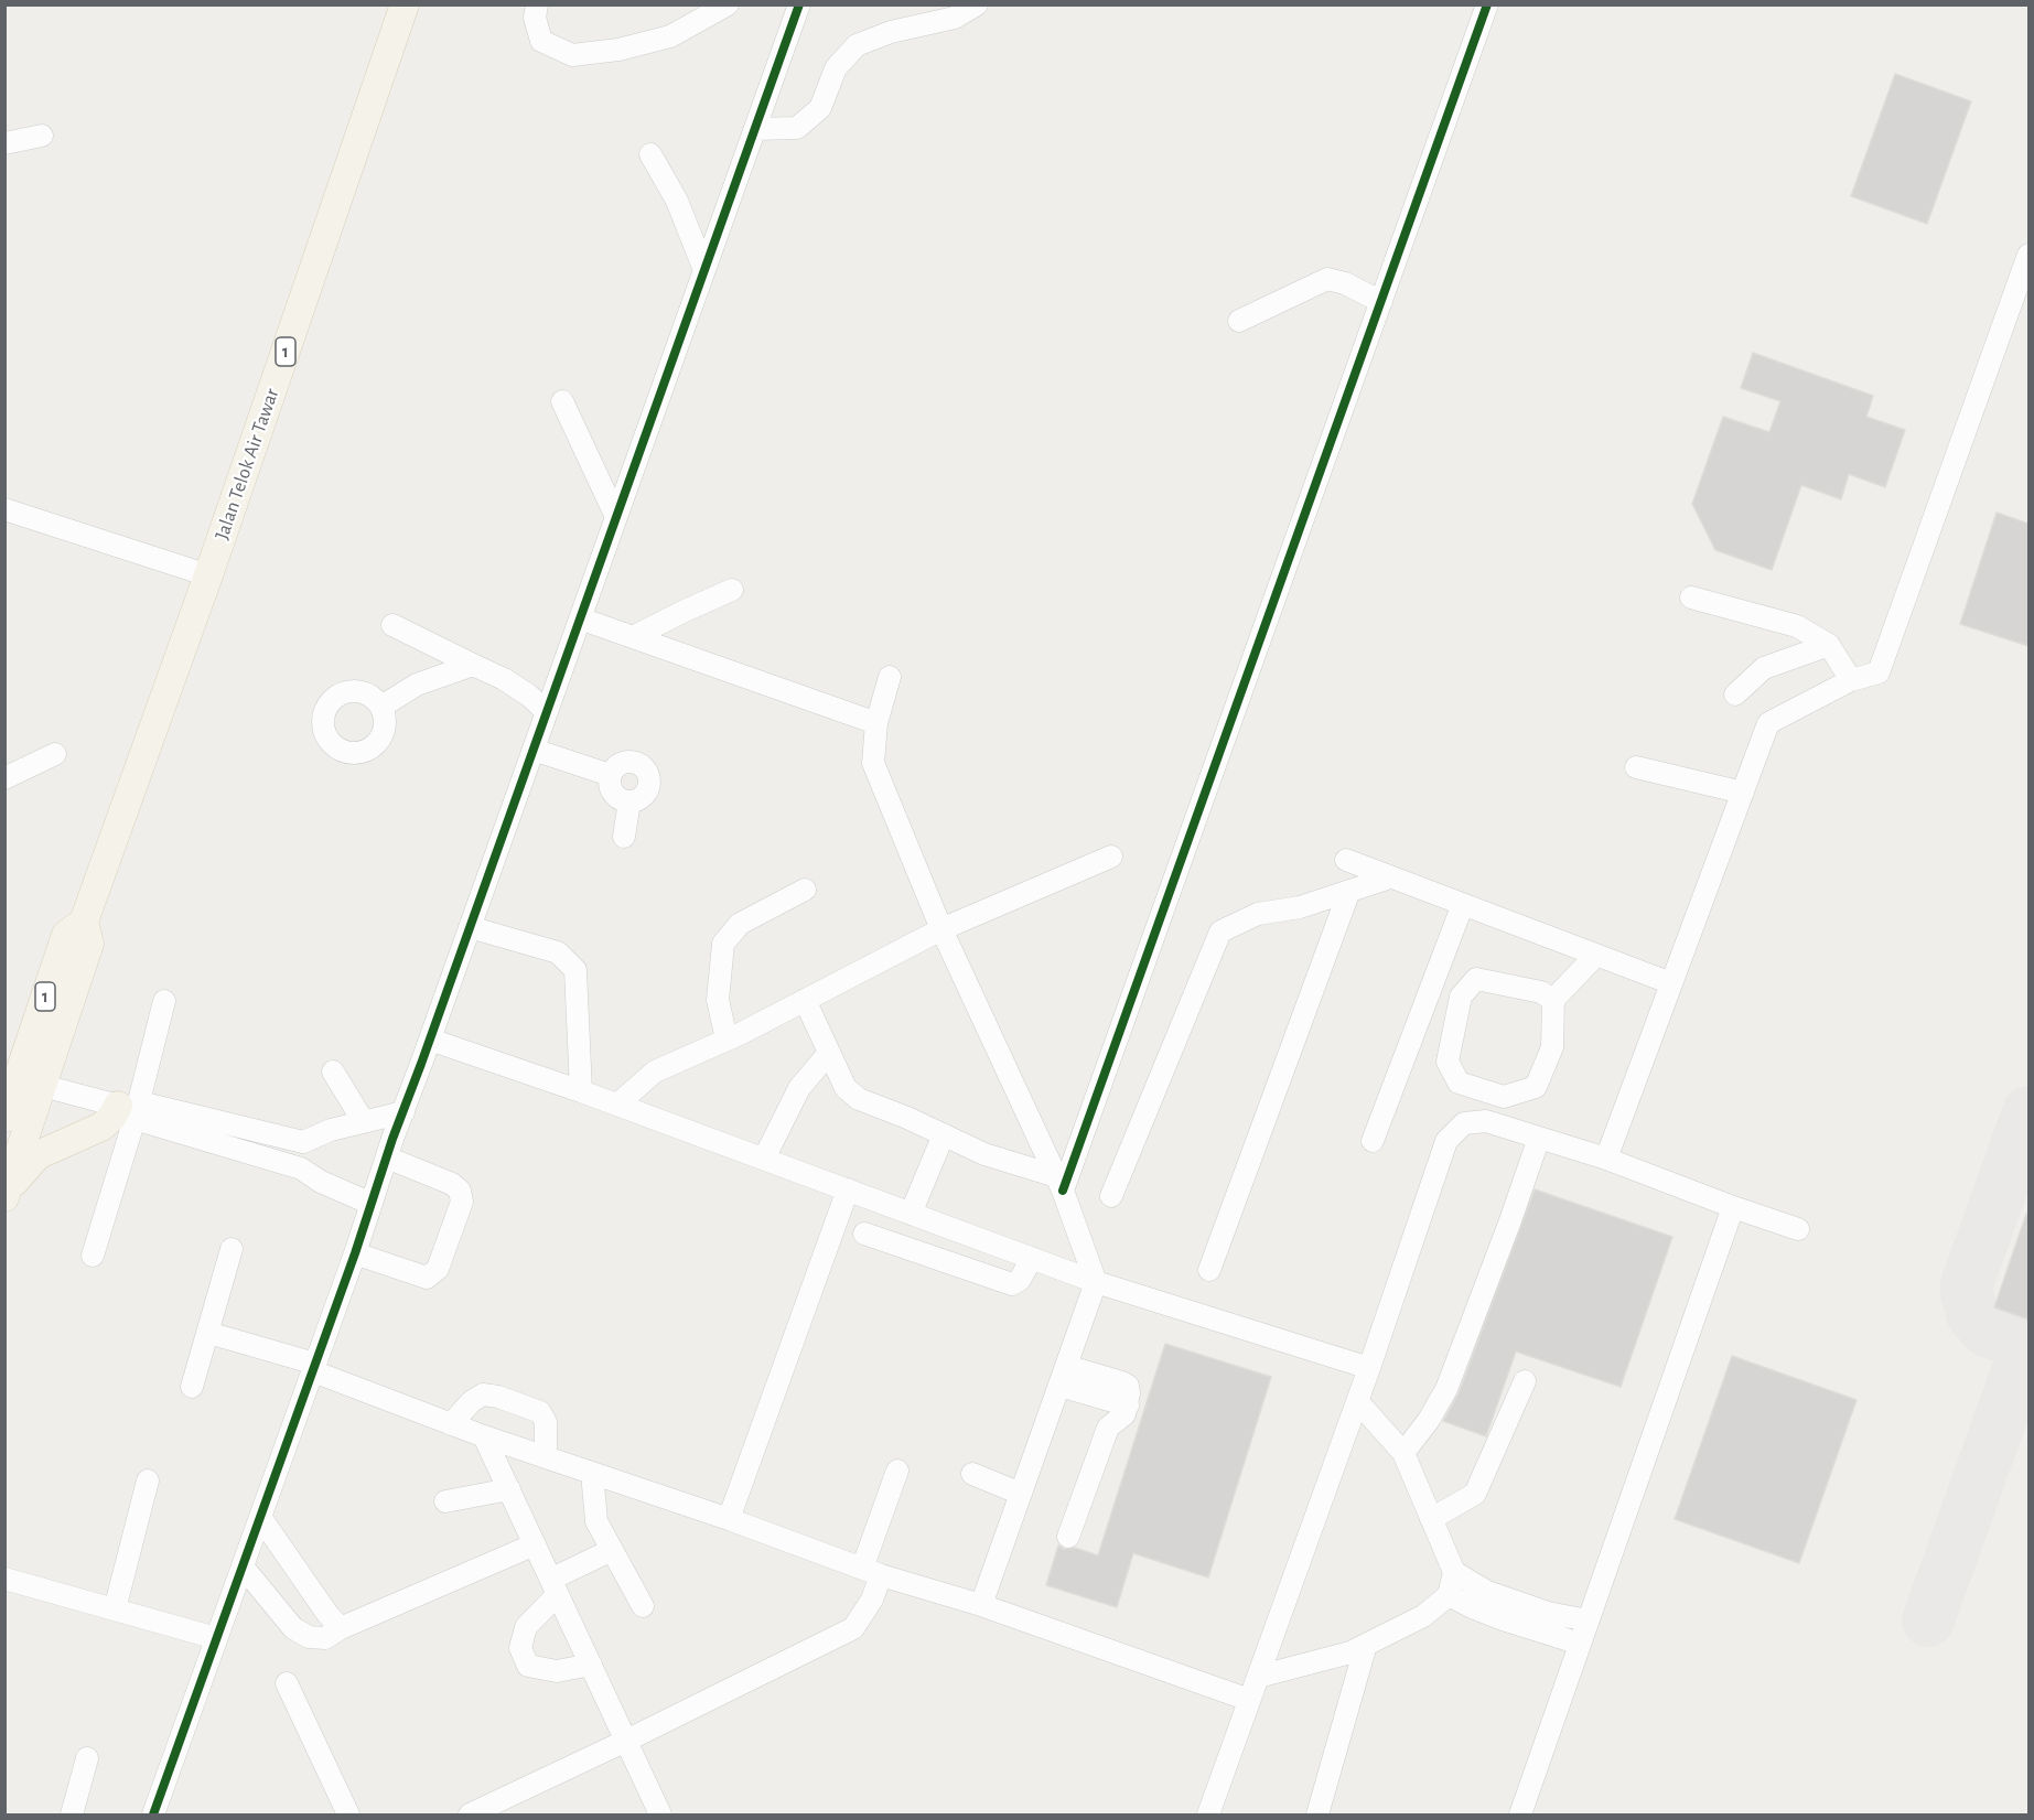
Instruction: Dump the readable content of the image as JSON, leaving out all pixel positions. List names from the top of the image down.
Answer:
{
  "streets": {
    "main road": ["1", "Jalan Telok Air Tawar"]
  }
}
